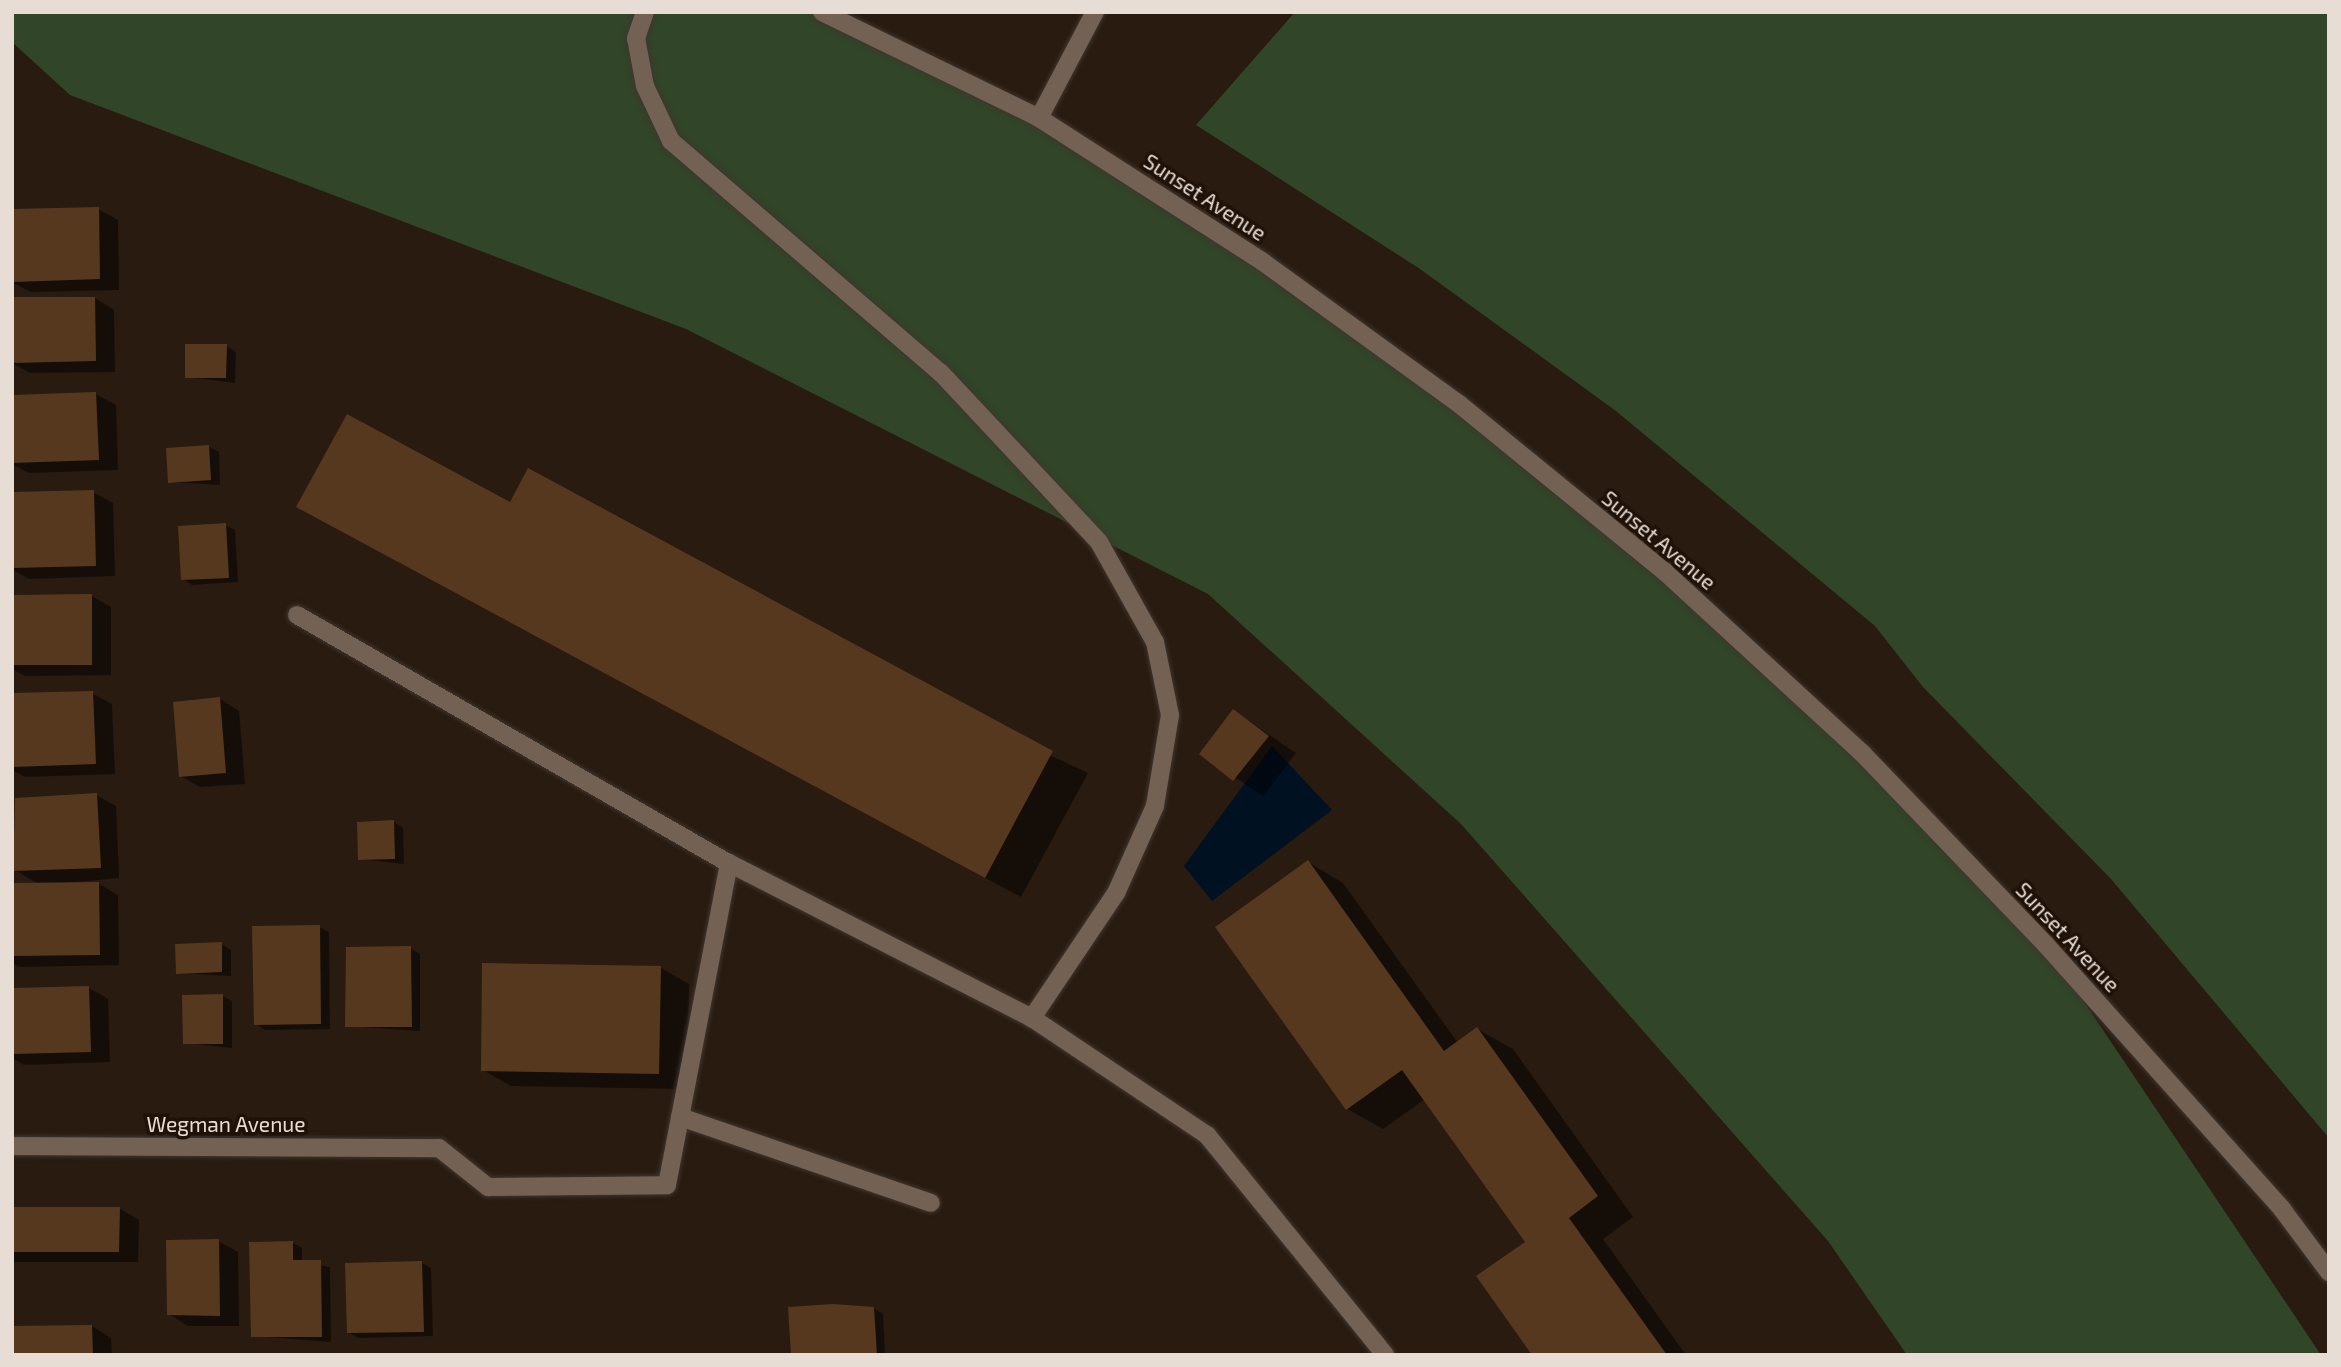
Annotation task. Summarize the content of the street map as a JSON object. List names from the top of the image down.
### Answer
{
  "streets": {
    "street": ["Sunset Avenue", "Wegman Avenue"]
  }
}
